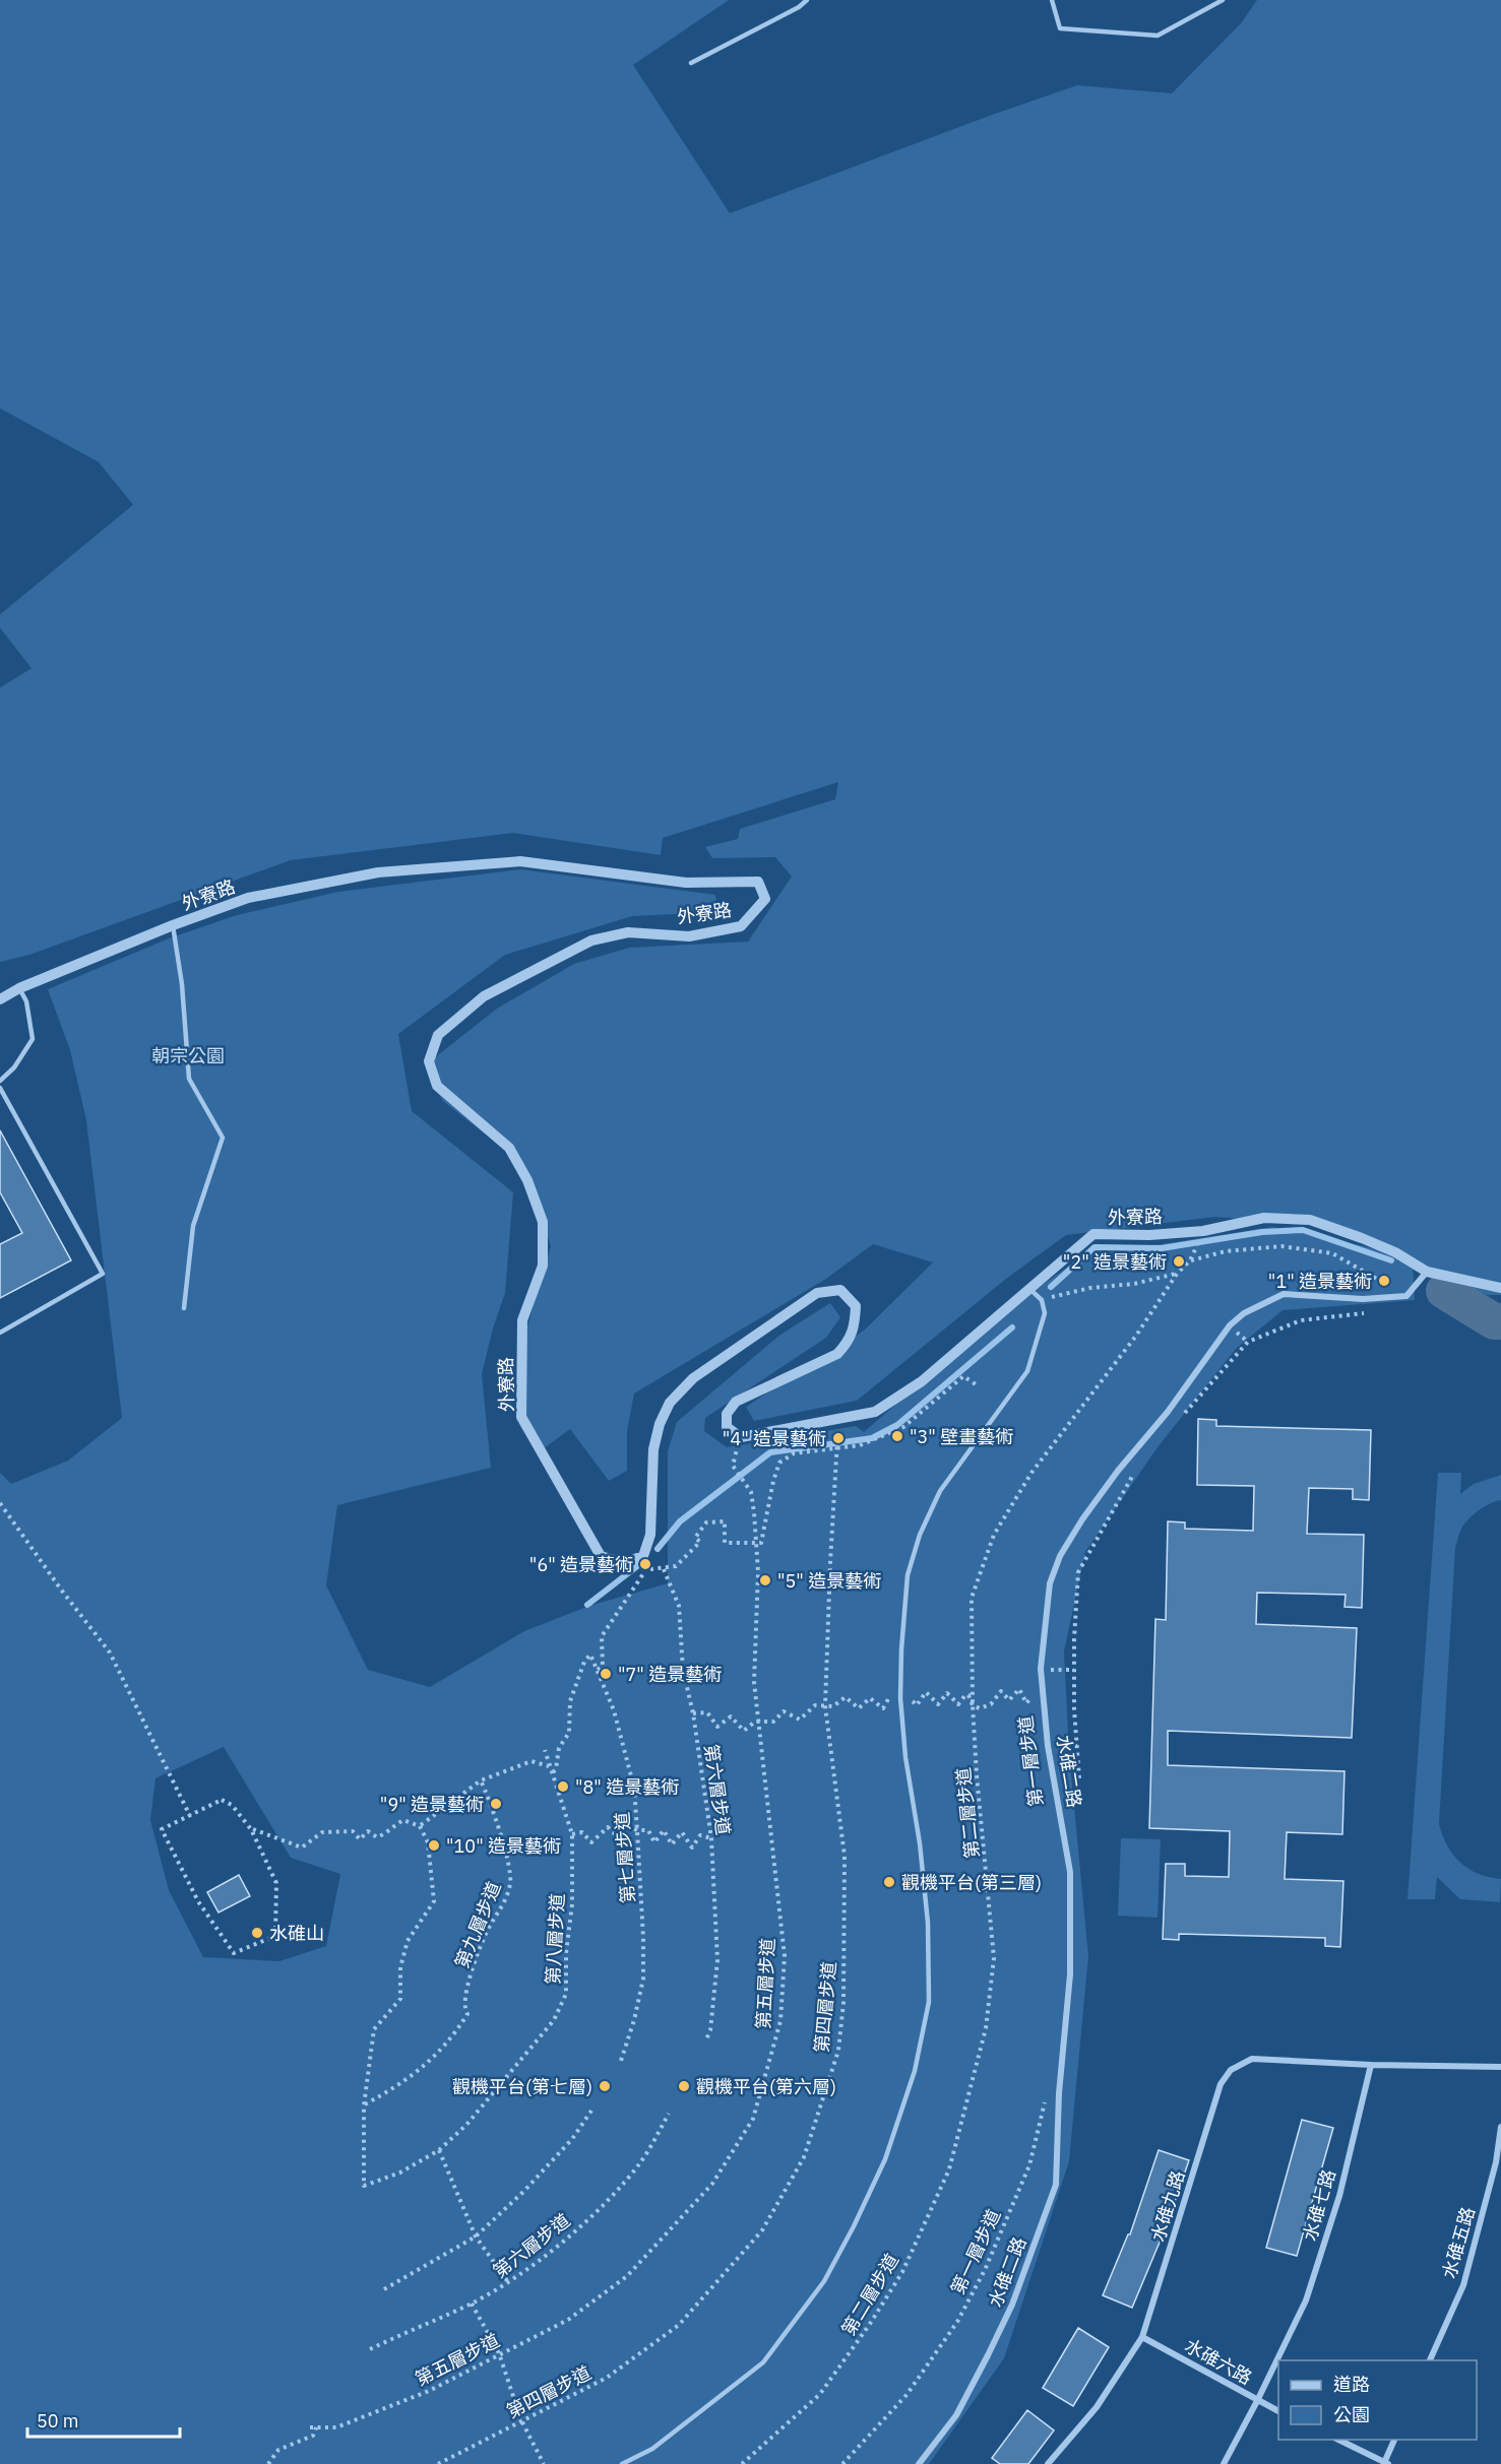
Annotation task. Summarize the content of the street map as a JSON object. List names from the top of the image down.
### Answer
{
  "streets": {
    "street": [
      "外寮路",
      "水碓二路",
      "水碓七路",
      "水碓九路",
      "水碓五路",
      "水碓六路"
    ],
    "path": [
      "第一層步道",
      "第六層步道",
      "第二層步道",
      "第七層步道",
      "第九層步道",
      "第八層步道",
      "第五層步道",
      "第四層步道"
    ]
  },
  "crossings": [
    ["外寮路", "水碓二路"],
    ["第七層步道", "第八層步道"],
    ["第九層步道", "第八層步道"],
    ["水碓七路", "水碓九路"],
    ["水碓七路", "水碓六路"],
    ["水碓九路", "水碓六路"]
  ],
  "parks": ["朝宗公園"],
  "places": [
    "\"2\" 造景藝術",
    "\"1\" 造景藝術",
    "\"3\" 壁畫藝術",
    "\"4\" 造景藝術",
    "\"6\" 造景藝術",
    "\"5\" 造景藝術",
    "\"7\" 造景藝術",
    "\"8\" 造景藝術",
    "\"9\" 造景藝術",
    "\"10\" 造景藝術",
    "觀機平台(第三層)",
    "水碓山",
    "觀機平台(第七層)",
    "觀機平台(第六層)"
  ],
  "legend": ["道路", "公園"],
  "scale_bar": "50 m"
}
